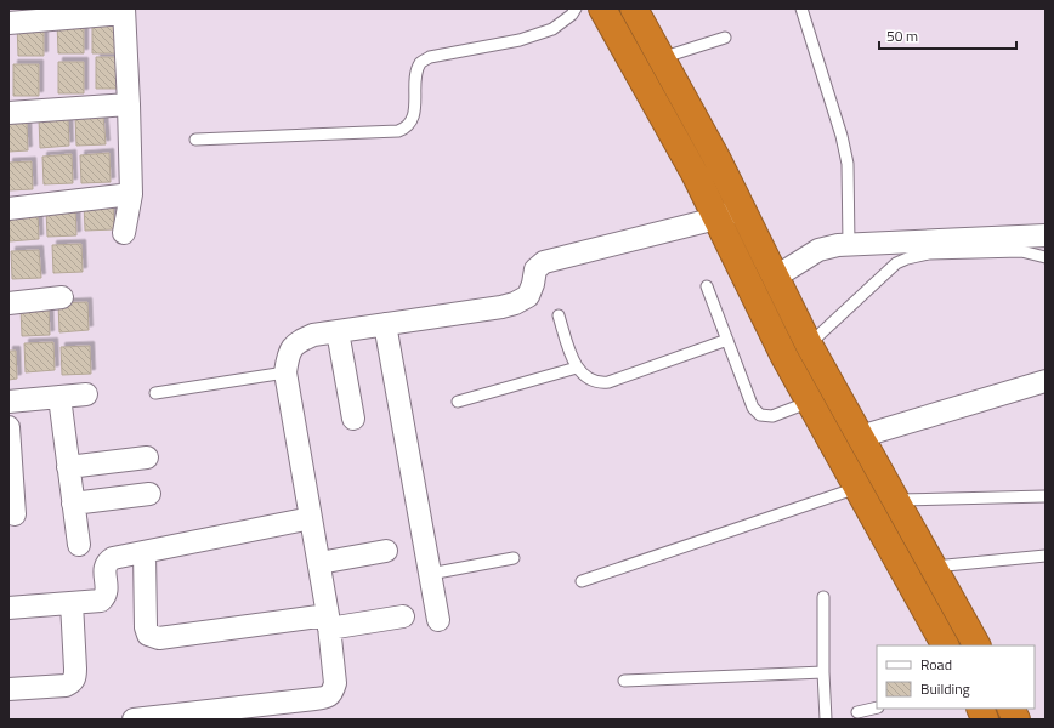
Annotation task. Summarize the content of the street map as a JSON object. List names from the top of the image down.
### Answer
{
  "legend": ["Road", "Building"],
  "scale_bar": "50 m"
}
